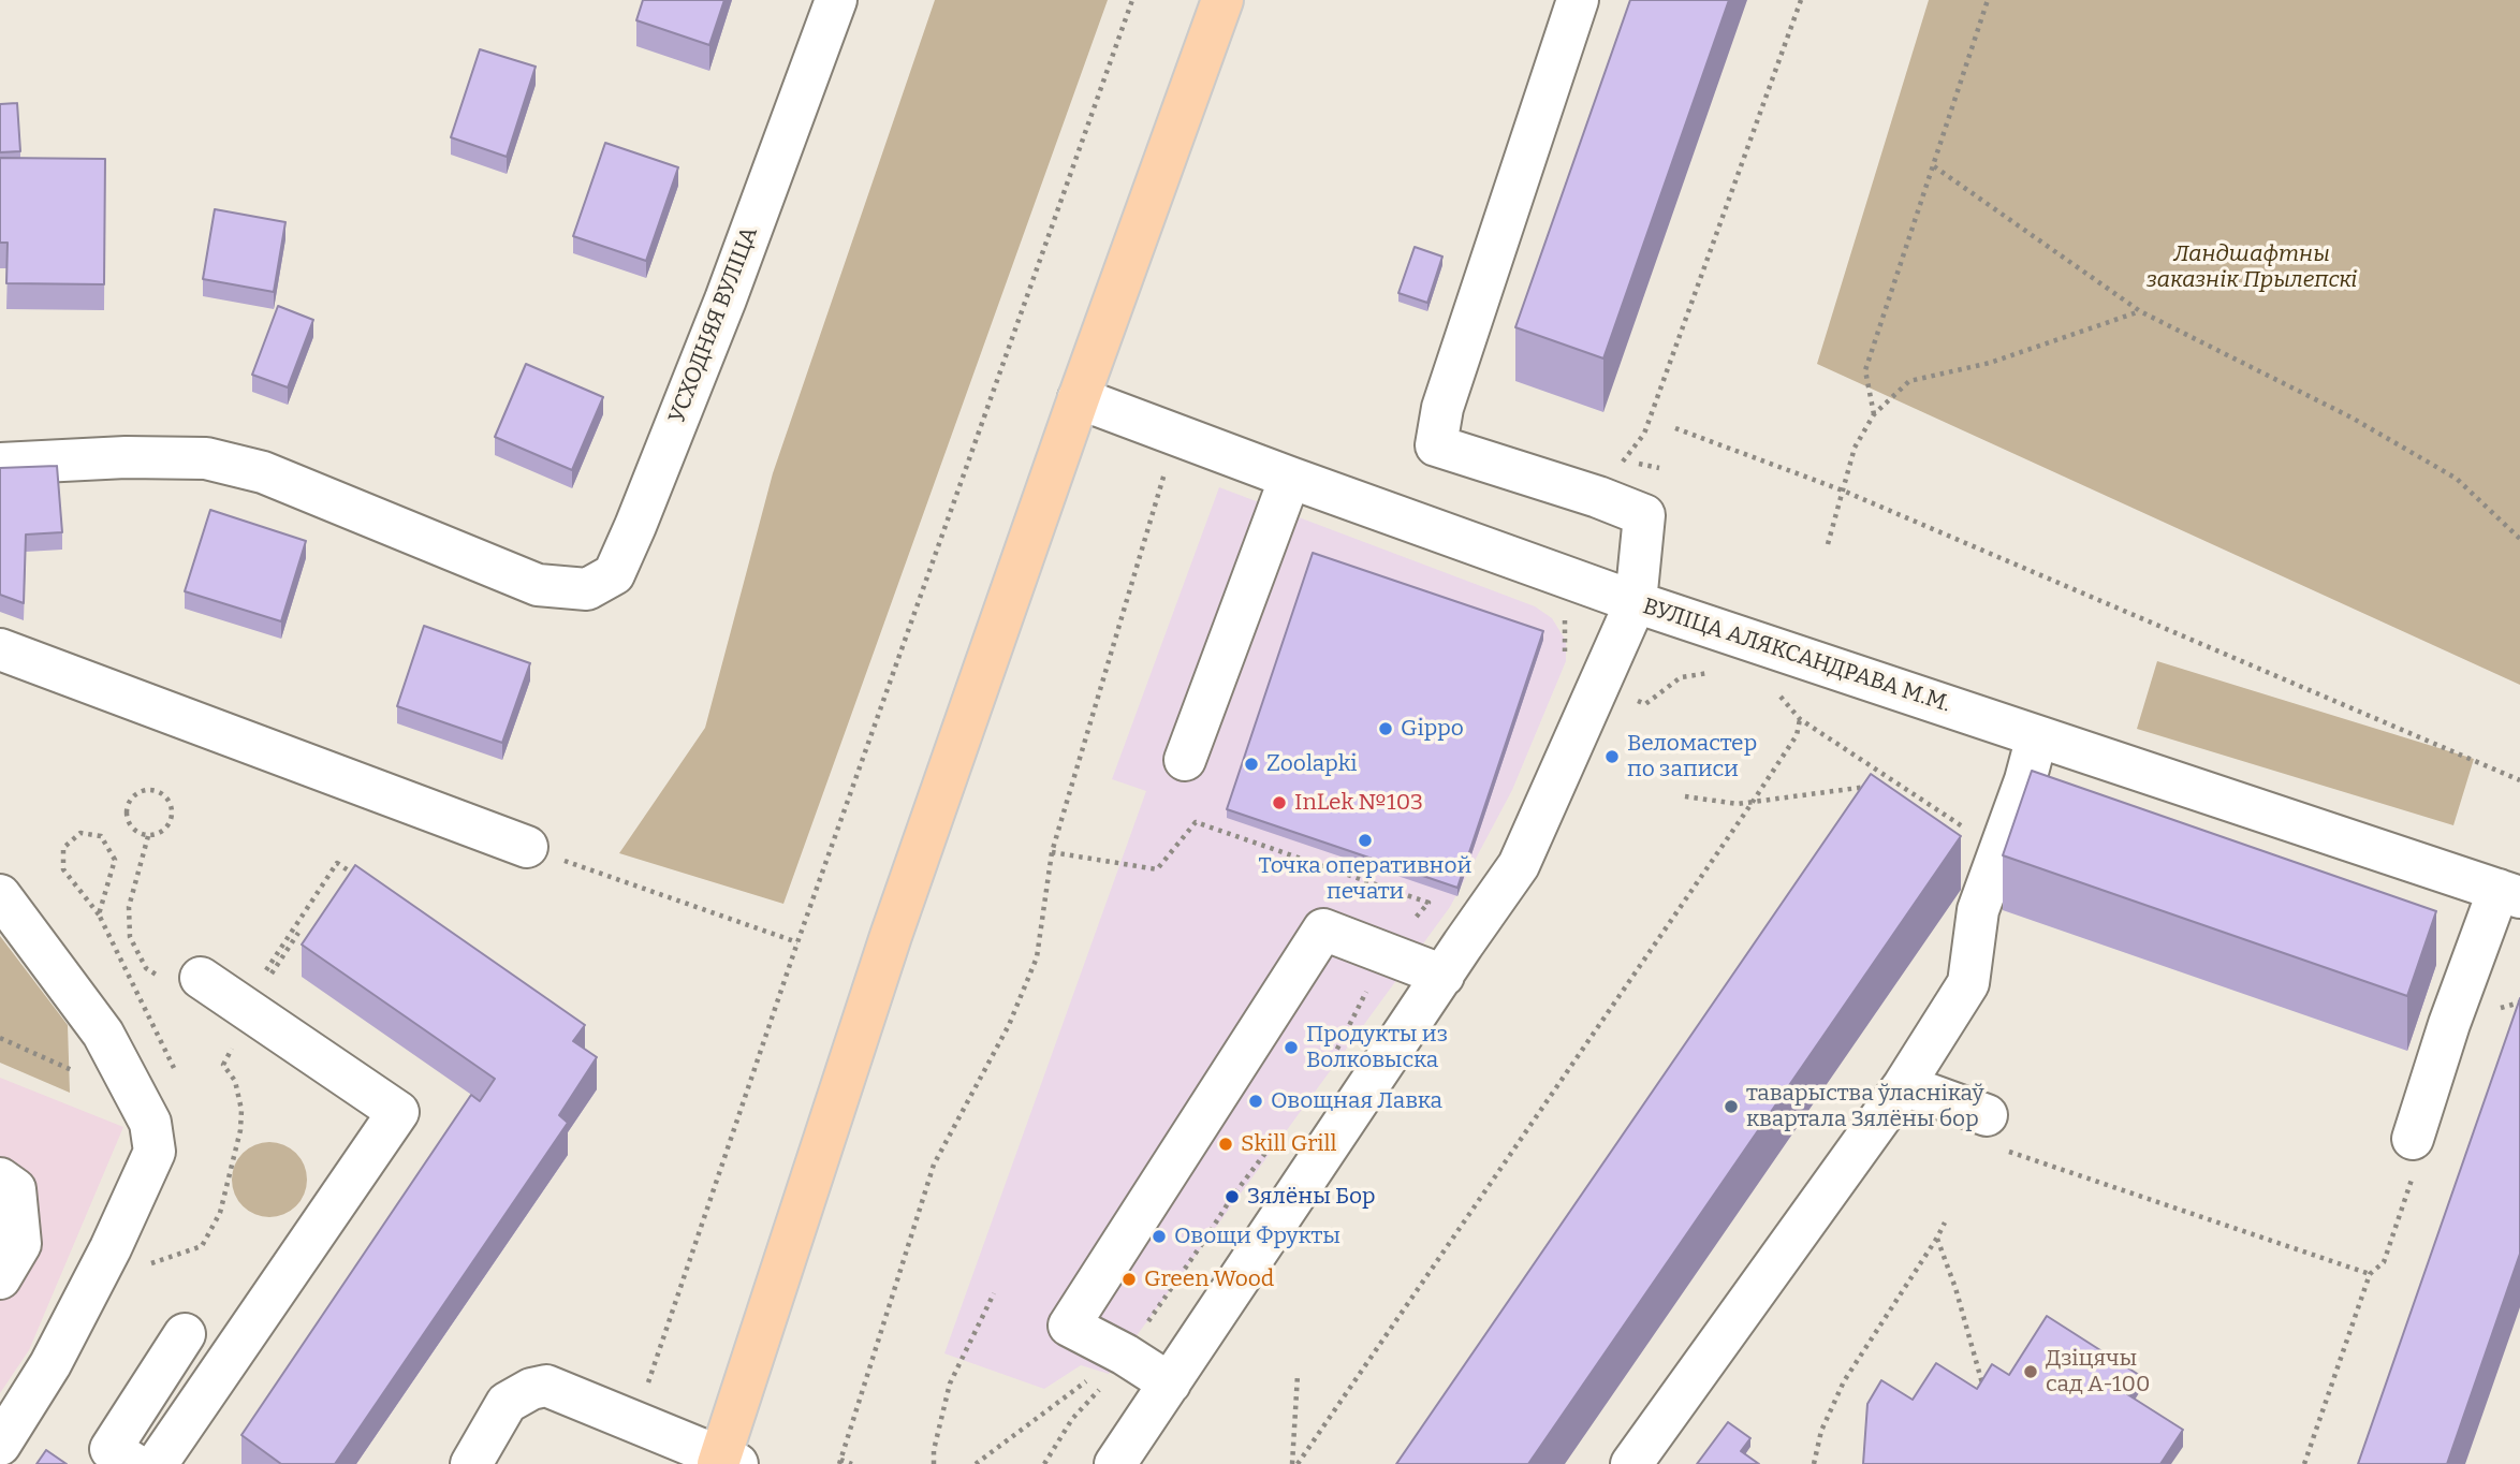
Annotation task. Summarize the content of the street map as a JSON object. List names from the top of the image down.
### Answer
{
  "streets": {
    "street": ["УСХОДНЯЯ ВУЛІЦА", "ВУЛІЦА АЛЯКСАНДРАВА М.М."]
  },
  "parks": ["Ландшафтны заказнік Прылепскі"],
  "places": [
    "Gippo",
    "Веломастер по записи",
    "Zoolapki",
    "InLek №103",
    "Точка оперативной печати",
    "Продукты из Волковыска",
    "Овощная Лавка",
    "таварыства ўласнікаў квартала Зялёны бор",
    "Skill Grill",
    "Зялёны Бор",
    "Овощи Фрукты",
    "Green Wood",
    "Дзіцячы сад А-100"
  ]
}
